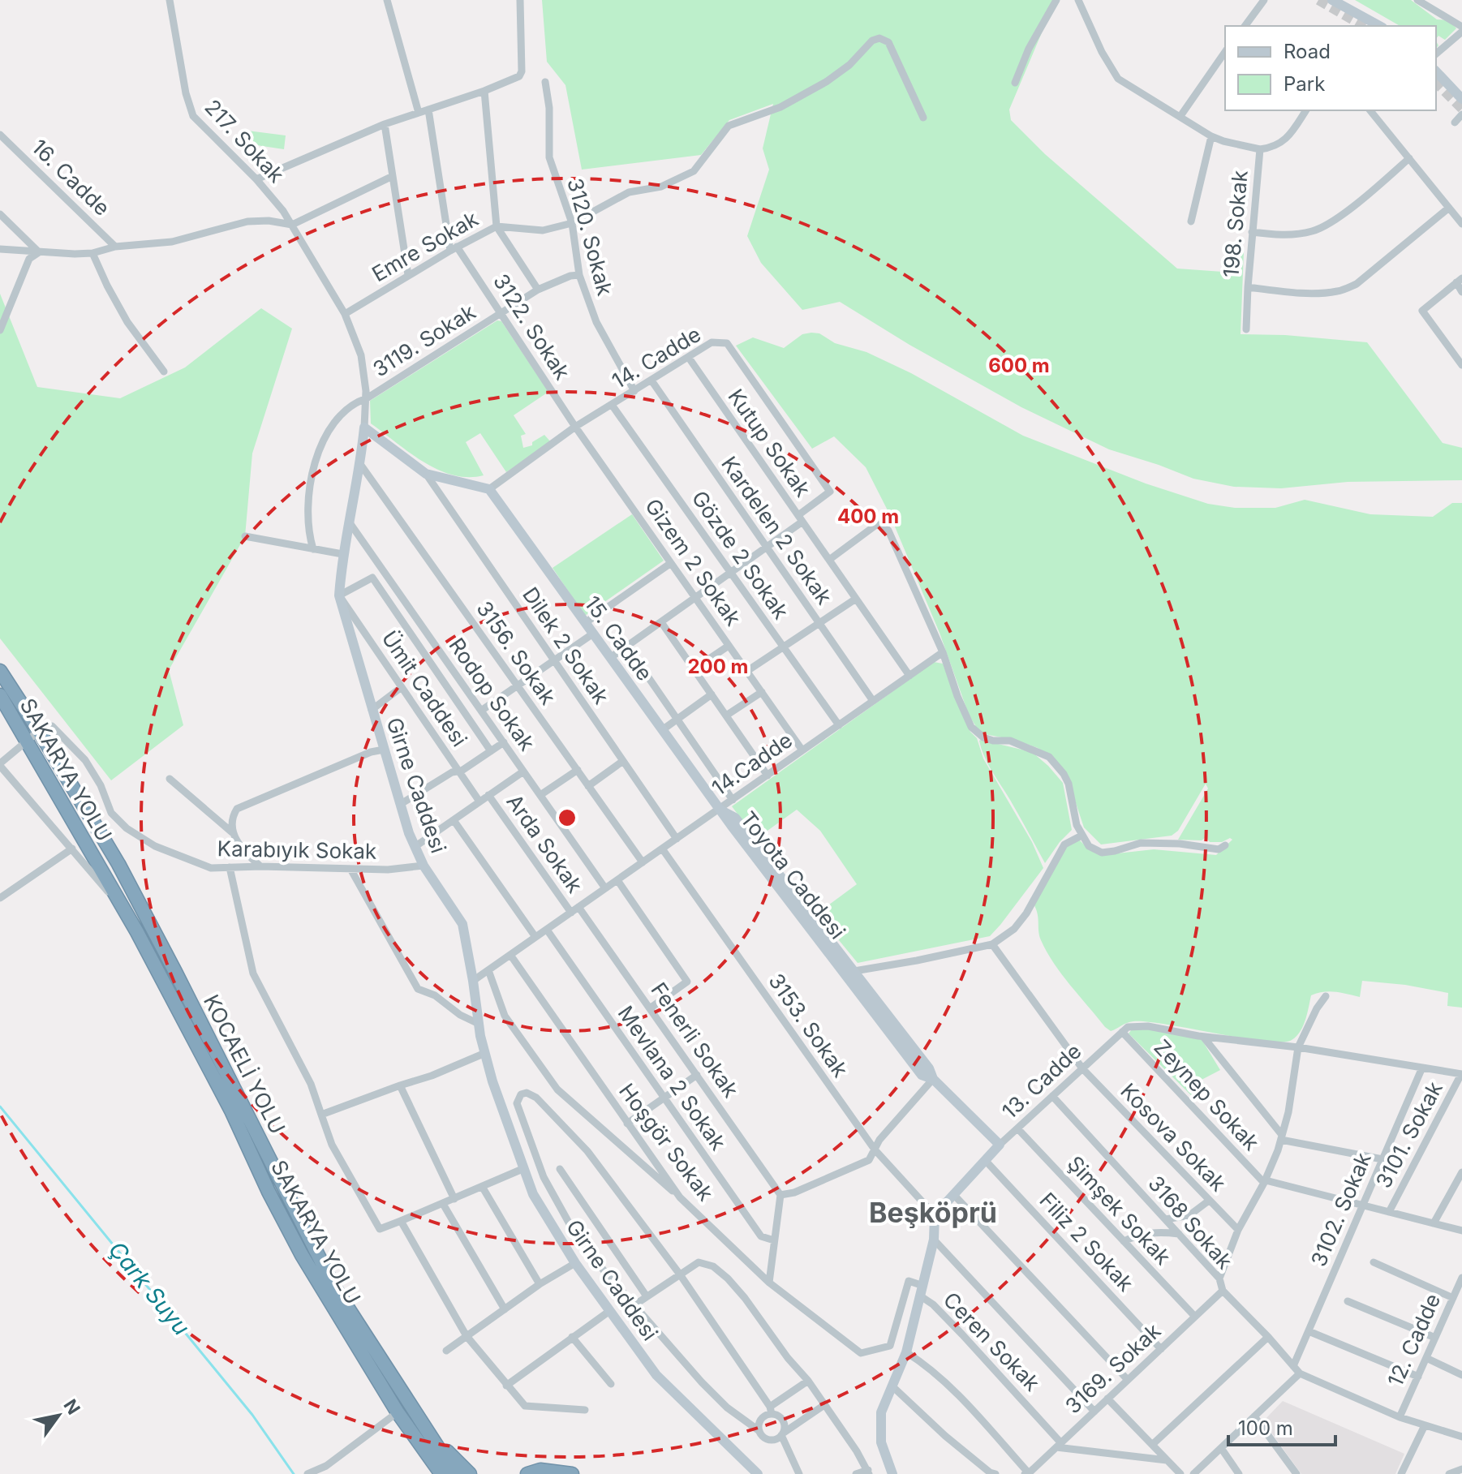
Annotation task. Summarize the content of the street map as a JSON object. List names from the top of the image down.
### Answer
{
  "streets": {
    "highway": ["SAKARYA YOLU", "KOCAELİ YOLU"],
    "street": [
      "217. Sokak",
      "16. Cadde",
      "198. Sokak",
      "3120. Sokak",
      "Emre Sokak",
      "3122. Sokak",
      "3119. Sokak",
      "14. Cadde",
      "Kutup Sokak",
      "Kardelen 2 Sokak",
      "Gözde 2 Sokak",
      "Gizem 2 Sokak",
      "15. Cadde",
      "Dilek 2 Sokak",
      "3156. Sokak",
      "Ümit Caddesi",
      "Rodop Sokak",
      "14.Cadde",
      "Girne Caddesi",
      "Arda Sokak",
      "Karabıyık Sokak",
      "Toyota Caddesi",
      "3153. Sokak",
      "Fenerli Sokak",
      "Mevlana 2 Sokak",
      "13. Cadde",
      "Zeynep Sokak",
      "3101. Sokak",
      "Kosova Sokak",
      "Hoşgör Sokak",
      "3102. Sokak",
      "Şimşek Sokak",
      "3168 Sokak",
      "Filiz 2 Sokak",
      "12. Cadde",
      "Ceren Sokak",
      "3169. Sokak"
    ]
  },
  "crossings": [
    ["217. Sokak", "Girne Caddesi"],
    ["3120. Sokak", "Emre Sokak"],
    ["3120. Sokak", "3119. Sokak"],
    ["3120. Sokak", "14. Cadde"],
    ["Emre Sokak", "3122. Sokak"],
    ["Emre Sokak", "Girne Caddesi"],
    ["3122. Sokak", "3119. Sokak"],
    ["3122. Sokak", "14. Cadde"],
    ["3122. Sokak", "Gizem 2 Sokak"],
    ["3119. Sokak", "Girne Caddesi"],
    ["14. Cadde", "Kutup Sokak"],
    ["14. Cadde", "Kardelen 2 Sokak"],
    ["14. Cadde", "Gözde 2 Sokak"],
    ["14. Cadde", "Gizem 2 Sokak"],
    ["14. Cadde", "15. Cadde"],
    ["Kutup Sokak", "14.Cadde"],
    ["Kardelen 2 Sokak", "14.Cadde"],
    ["Gözde 2 Sokak", "14.Cadde"],
    ["Gizem 2 Sokak", "14.Cadde"],
    ["15. Cadde", "14.Cadde"],
    ["15. Cadde", "Toyota Caddesi"],
    ["Dilek 2 Sokak", "14.Cadde"],
    ["3156. Sokak", "14.Cadde"],
    ["3156. Sokak", "Girne Caddesi"],
    ["Ümit Caddesi", "Girne Caddesi"],
    ["Rodop Sokak", "14.Cadde"],
    ["Rodop Sokak", "Girne Caddesi"],
    ["14.Cadde", "Girne Caddesi"],
    ["14.Cadde", "Arda Sokak"],
    ["14.Cadde", "Toyota Caddesi"],
    ["14.Cadde", "3153. Sokak"],
    ["14.Cadde", "Fenerli Sokak"],
    ["14.Cadde", "Mevlana 2 Sokak"],
    ["14.Cadde", "Hoşgör Sokak"],
    ["Girne Caddesi", "Karabıyık Sokak"],
    ["Karabıyık Sokak", "KOCAELİ YOLU"],
    ["Toyota Caddesi", "13. Cadde"],
    ["3153. Sokak", "13. Cadde"],
    ["13. Cadde", "Zeynep Sokak"],
    ["13. Cadde", "Kosova Sokak"],
    ["13. Cadde", "Şimşek Sokak"],
    ["13. Cadde", "3168 Sokak"],
    ["13. Cadde", "Filiz 2 Sokak"],
    ["Hoşgör Sokak", "Ceren Sokak"],
    ["3102. Sokak", "3168 Sokak"],
    ["Şimşek Sokak", "3169. Sokak"],
    ["3168 Sokak", "3169. Sokak"],
    ["Filiz 2 Sokak", "3169. Sokak"],
    ["Ceren Sokak", "3169. Sokak"]
  ],
  "districts": ["Beşköprü"],
  "water": ["Çark Suyu"],
  "legend": ["Road", "Park"],
  "scale_bar": "100 m",
  "north": "top right",
  "rings": ["600 m", "400 m", "200 m"]
}
